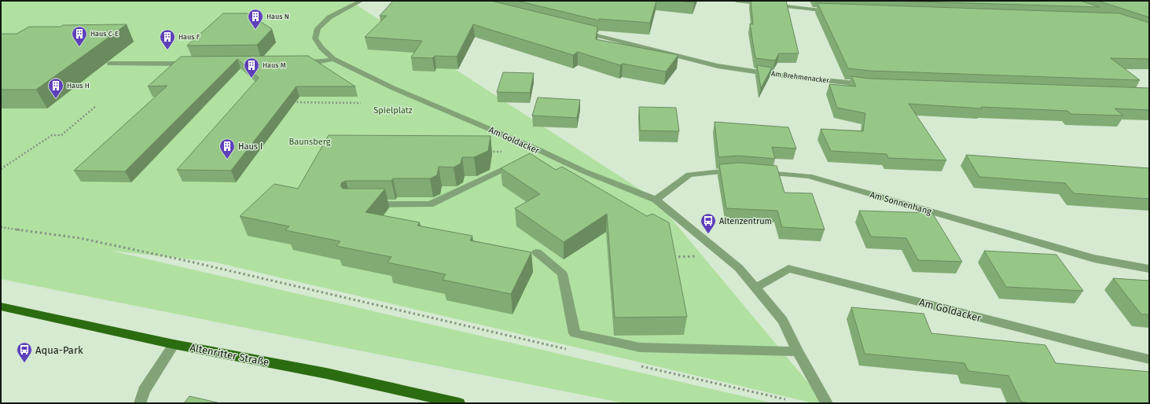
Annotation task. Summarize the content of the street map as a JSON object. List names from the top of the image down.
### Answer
{
  "streets": {
    "main road": ["Altenritter Straße"],
    "street": ["Am Brehmenacker", "Am Goldacker", "Am Sonnenhang"]
  },
  "parks": ["Spielplatz", "Baunsberg"],
  "places": {
    "building": [
      "Haus N",
      "Haus C-E",
      "Haus F",
      "Haus M",
      "Haus H",
      "Haus I"
    ],
    "bus stop": ["Altenzentrum", "Aqua-Park"]
  }
}
